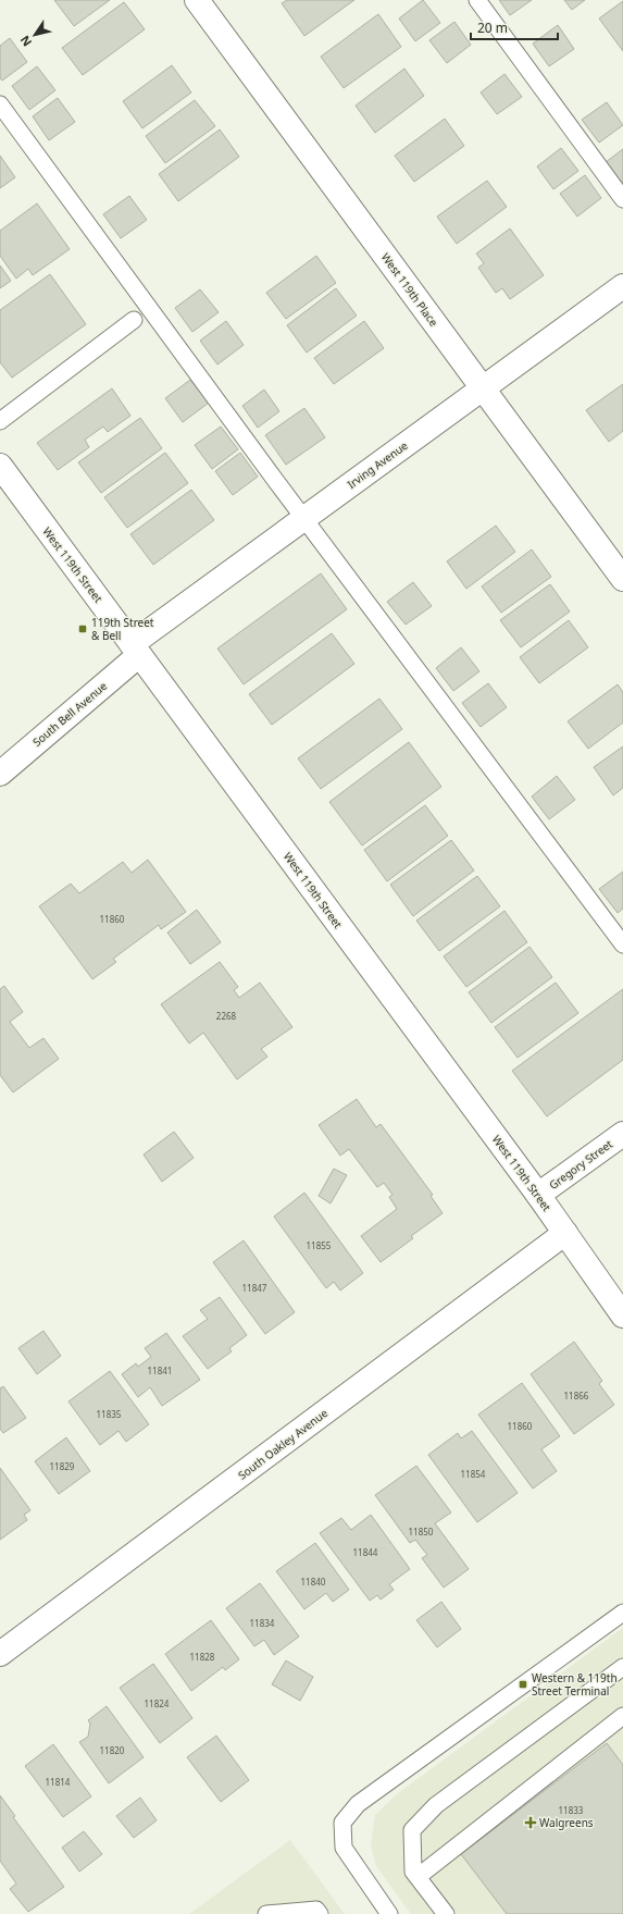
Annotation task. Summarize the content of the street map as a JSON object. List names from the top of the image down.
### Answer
{
  "streets": {
    "street": [
      "West 119th Place",
      "Irving Avenue",
      "West 119th Street",
      "South Bell Avenue",
      "Gregory Street",
      "South Oakley Avenue"
    ]
  },
  "crossings": [
    ["West 119th Place", "Irving Avenue"],
    ["Irving Avenue", "West 119th Street"],
    ["Irving Avenue", "South Bell Avenue"],
    ["West 119th Street", "South Bell Avenue"],
    ["West 119th Street", "Gregory Street"],
    ["West 119th Street", "South Oakley Avenue"]
  ],
  "places": {
    "transit": ["119th Street & Bell", "Western & 119th Street Terminal"],
    "health": ["Walgreens"]
  },
  "house_numbers": [
    "11860",
    "2268",
    "11855",
    "11847",
    "11841",
    "11866",
    "11835",
    "11860",
    "11829",
    "11854",
    "11850",
    "11844",
    "11840",
    "11834",
    "11828",
    "11824",
    "11820",
    "11814",
    "11833"
  ],
  "scale_bar": "20 m",
  "north": "bottom left"
}
